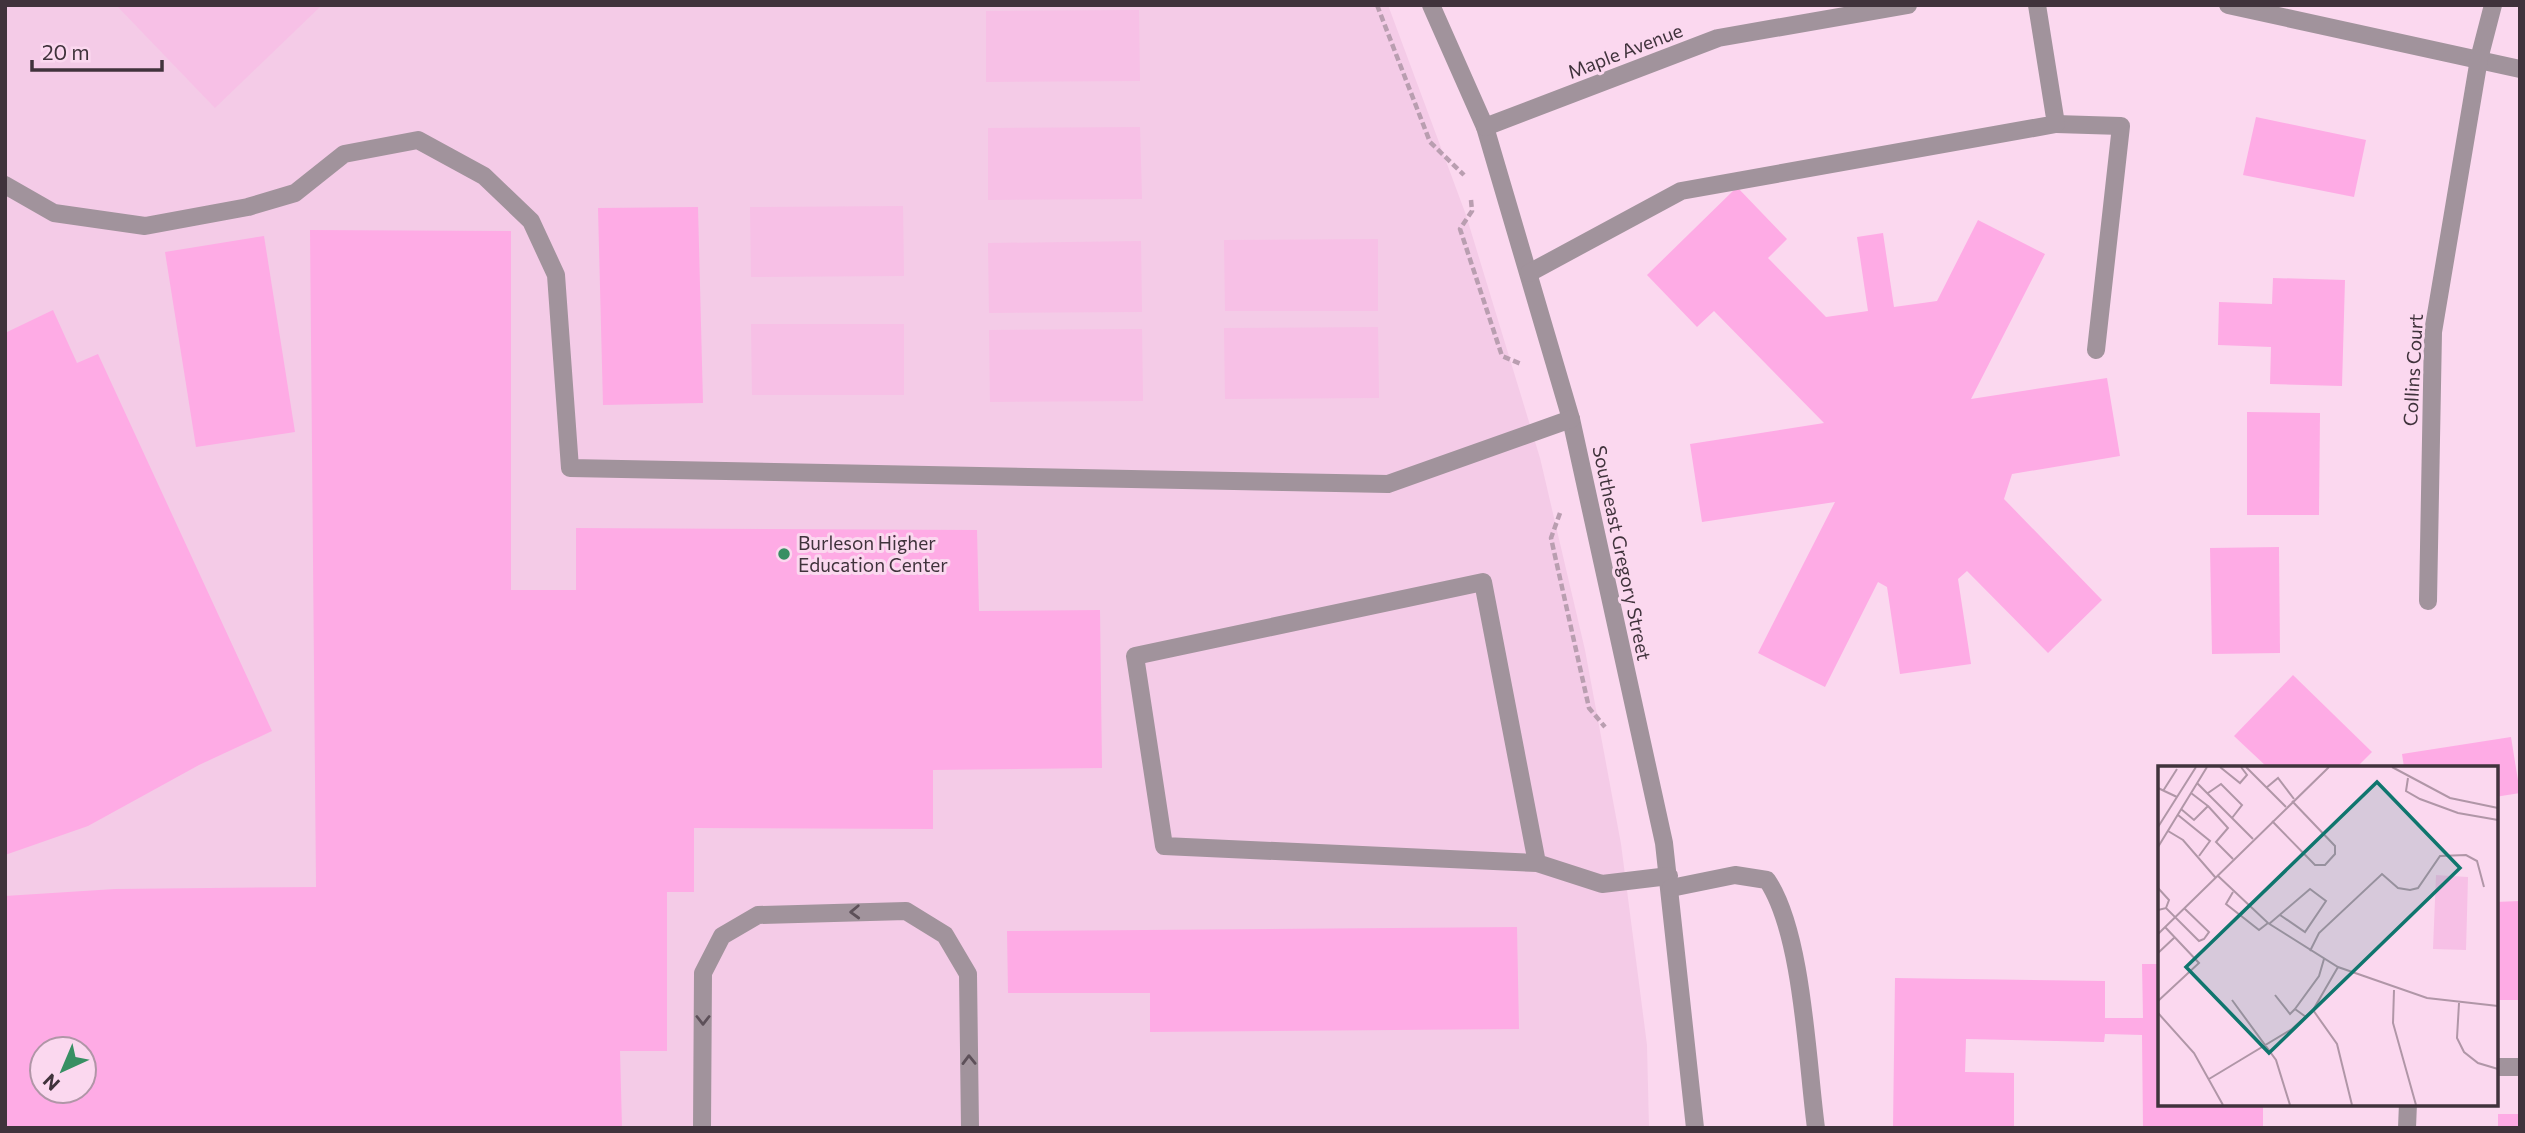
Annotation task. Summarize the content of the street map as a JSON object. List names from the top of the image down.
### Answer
{
  "streets": {
    "street": ["Maple Avenue", "Collins Court", "Southeast Gregory Street"]
  },
  "crossings": [
    ["Maple Avenue", "Southeast Gregory Street"]
  ],
  "places": ["Burleson Higher Education Center"],
  "scale_bar": "20 m",
  "north": "bottom left"
}
